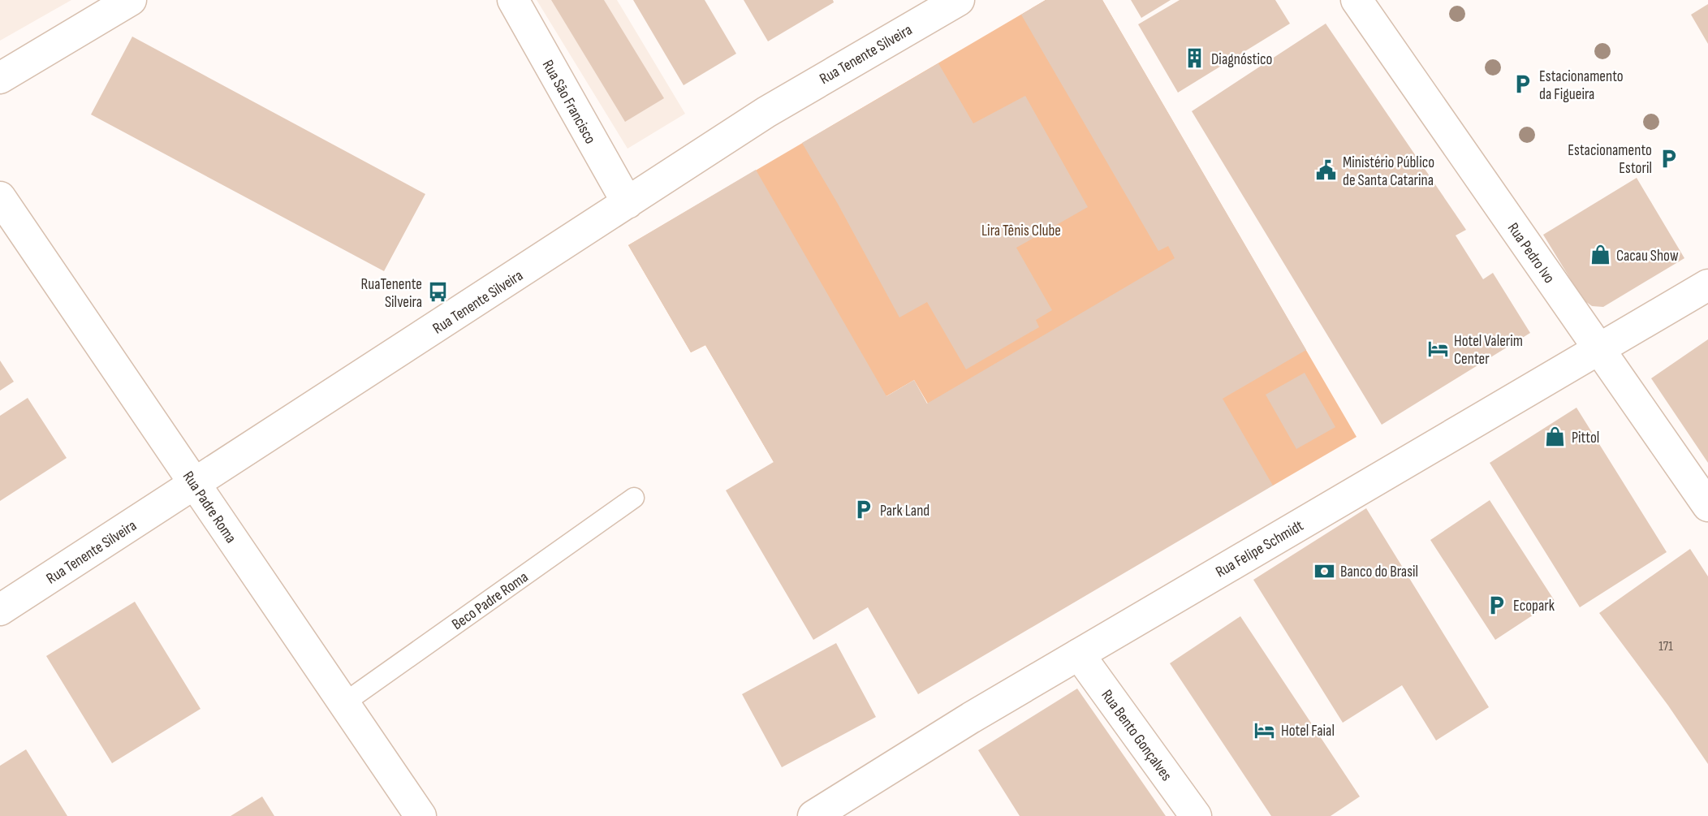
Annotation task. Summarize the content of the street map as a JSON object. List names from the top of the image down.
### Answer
{
  "streets": {
    "street": [
      "Rua Tenente Silveira",
      "Rua São Francisco",
      "Rua Pedro Ivo",
      "Rua Padre Roma",
      "Rua Felipe Schmidt",
      "Rua Bento Gonçalves"
    ],
    "lane": ["Beco Padre Roma"]
  },
  "crossings": [
    ["Rua Tenente Silveira", "Rua São Francisco"],
    ["Rua Tenente Silveira", "Rua Padre Roma"],
    ["Rua Pedro Ivo", "Rua Felipe Schmidt"],
    ["Rua Padre Roma", "Beco Padre Roma"],
    ["Rua Felipe Schmidt", "Rua Bento Gonçalves"]
  ],
  "parks": ["Lira Tênis Clube"],
  "places": {
    "building": ["Diagnóstico"],
    "parking": [
      "Estacionamento da Figueira",
      "Estacionamento Estoril",
      "Park Land",
      "Ecopark"
    ],
    "public building": ["Ministério Público de Santa Catarina"],
    "shop": ["Cacau Show", "Pittol"],
    "bus stop": ["RuaTenente Silveira"],
    "hotel": ["Hotel Valerim Center", "Hotel Faial"],
    "bank": ["Banco do Brasil"]
  },
  "house_numbers": ["171"]
}
